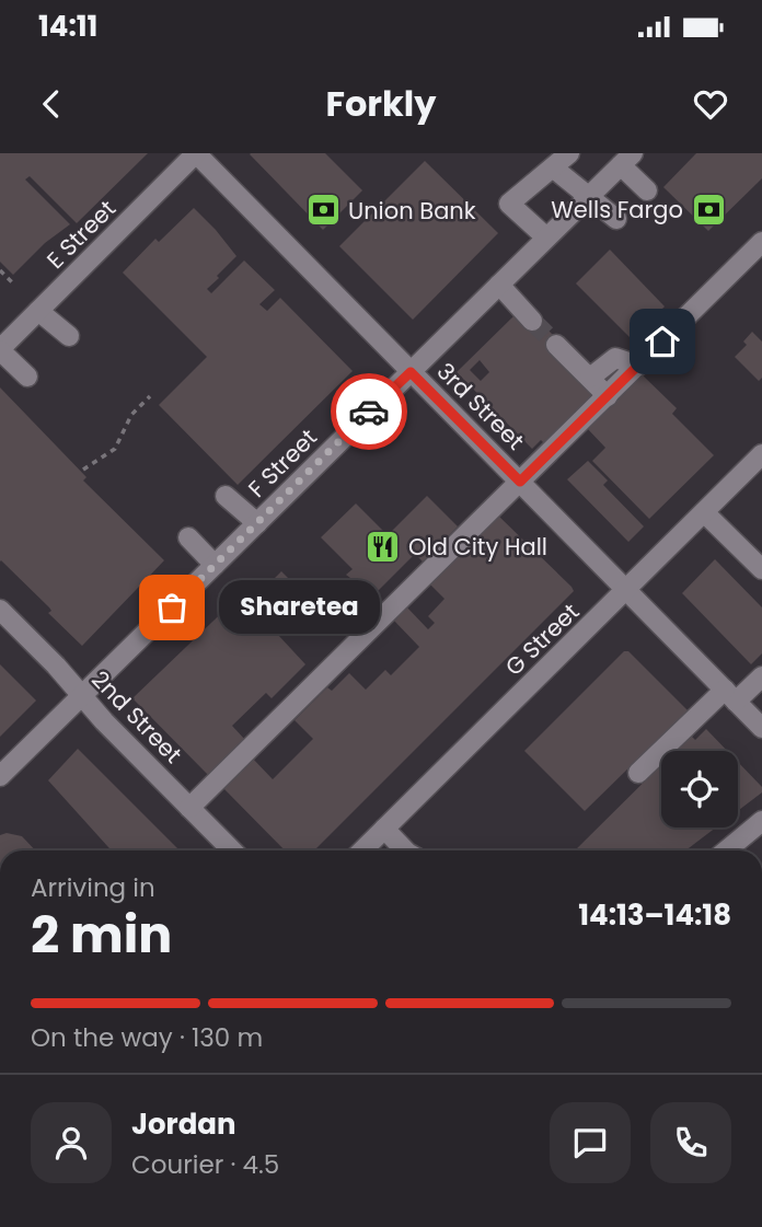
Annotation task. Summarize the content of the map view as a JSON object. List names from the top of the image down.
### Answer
{
  "streets": {
    "street": [
      "E Street",
      "3rd Street",
      "F Street",
      "G Street",
      "2nd Street"
    ]
  },
  "crossings": [
    ["E Street", "3rd Street"],
    ["3rd Street", "F Street"],
    ["3rd Street", "G Street"],
    ["F Street", "2nd Street"]
  ],
  "places": {
    "bank": ["Wells Fargo", "Union Bank"],
    "restaurant": ["Old City Hall"],
    "other": ["Sharetea"]
  },
  "page": {
    "status": "14:11",
    "header": "Forkly",
    "bubble": "Sharetea",
    "heading": ["2 min", "Arriving in", "14:13–14:18"],
    "panel": ["Jordan", "Courier · 4.5"],
    "bar": "On the way · 130 m"
  }
}
